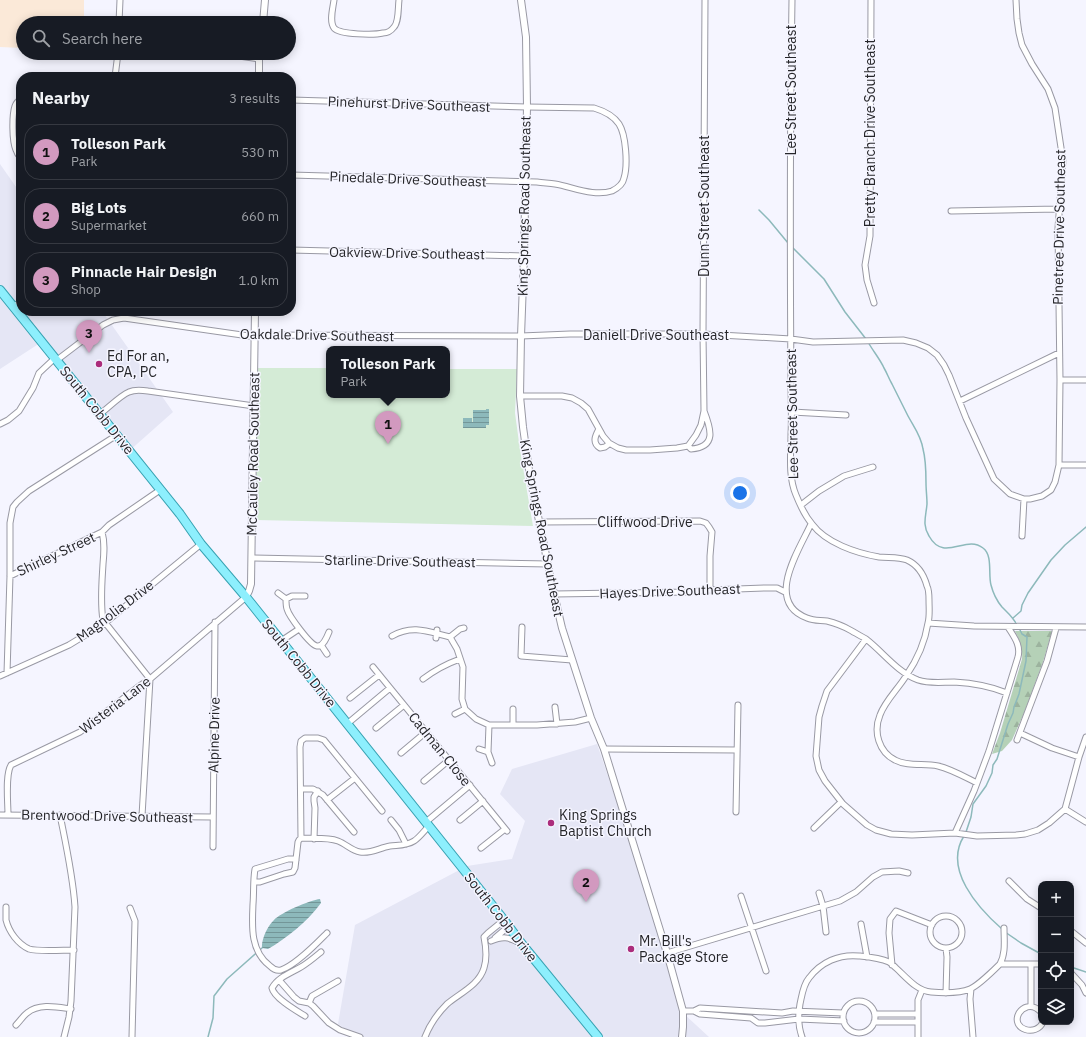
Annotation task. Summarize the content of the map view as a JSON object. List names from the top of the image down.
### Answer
{
  "streets": {
    "main road": ["South Cobb Drive"],
    "street": [
      "Lee Street Southeast",
      "Pinehurst Drive Southeast",
      "Pretty Branch Drive Southeast",
      "Pinedale Drive Southeast",
      "King Springs Road Southeast",
      "Dunn Street Southeast",
      "Pinetree Drive Southeast",
      "Oakview Drive Southeast",
      "Oakdale Drive Southeast",
      "Daniell Drive Southeast",
      "McCauley Road Southeast",
      "Cliffwood Drive",
      "Shirley Street",
      "Starline Drive Southeast",
      "Hayes Drive Southeast",
      "Magnolia Drive",
      "Wisteria Lane",
      "Alpine Drive",
      "Cadman Close",
      "Brentwood Drive Southeast"
    ]
  },
  "crossings": [
    ["Lee Street Southeast", "Daniell Drive Southeast"],
    ["Pinehurst Drive Southeast", "Pinedale Drive Southeast"],
    ["Pinehurst Drive Southeast", "King Springs Road Southeast"],
    ["Pinedale Drive Southeast", "King Springs Road Southeast"],
    ["King Springs Road Southeast", "Oakview Drive Southeast"],
    ["King Springs Road Southeast", "Oakdale Drive Southeast"],
    ["King Springs Road Southeast", "Daniell Drive Southeast"],
    ["King Springs Road Southeast", "Cliffwood Drive"],
    ["King Springs Road Southeast", "Starline Drive Southeast"],
    ["King Springs Road Southeast", "Hayes Drive Southeast"],
    ["Dunn Street Southeast", "Daniell Drive Southeast"],
    ["Pinetree Drive Southeast", "Daniell Drive Southeast"],
    ["Oakdale Drive Southeast", "Daniell Drive Southeast"],
    ["Oakdale Drive Southeast", "South Cobb Drive"],
    ["Oakdale Drive Southeast", "McCauley Road Southeast"],
    ["South Cobb Drive", "McCauley Road Southeast"],
    ["South Cobb Drive", "Shirley Street"],
    ["South Cobb Drive", "Magnolia Drive"],
    ["South Cobb Drive", "Wisteria Lane"],
    ["McCauley Road Southeast", "Starline Drive Southeast"],
    ["McCauley Road Southeast", "Wisteria Lane"],
    ["Cliffwood Drive", "Hayes Drive Southeast"],
    ["Wisteria Lane", "Alpine Drive"],
    ["Wisteria Lane", "Brentwood Drive Southeast"],
    ["Alpine Drive", "Brentwood Drive Southeast"]
  ],
  "places": ["Ed For an, CPA, PC", "King Springs Baptist Church", "Mr. Bill's Package Store"],
  "page": {
    "search": "Search here",
    "heading": ["Nearby", "3 results"],
    "list": [
      {
        "mark": "1",
        "name": "Tolleson Park",
        "note": "Park",
        "value": "530 m"
      },
      {
        "mark": "2",
        "name": "Big Lots",
        "note": "Supermarket",
        "value": "660 m"
      },
      {
        "mark": "3",
        "name": "Pinnacle Hair Design",
        "note": "Shop",
        "value": "1.0 km"
      }
    ],
    "pins": ["3", "1", "2"],
    "popup": ["Tolleson Park", "Park"],
    "map_buttons": ["+", "−"]
  }
}
